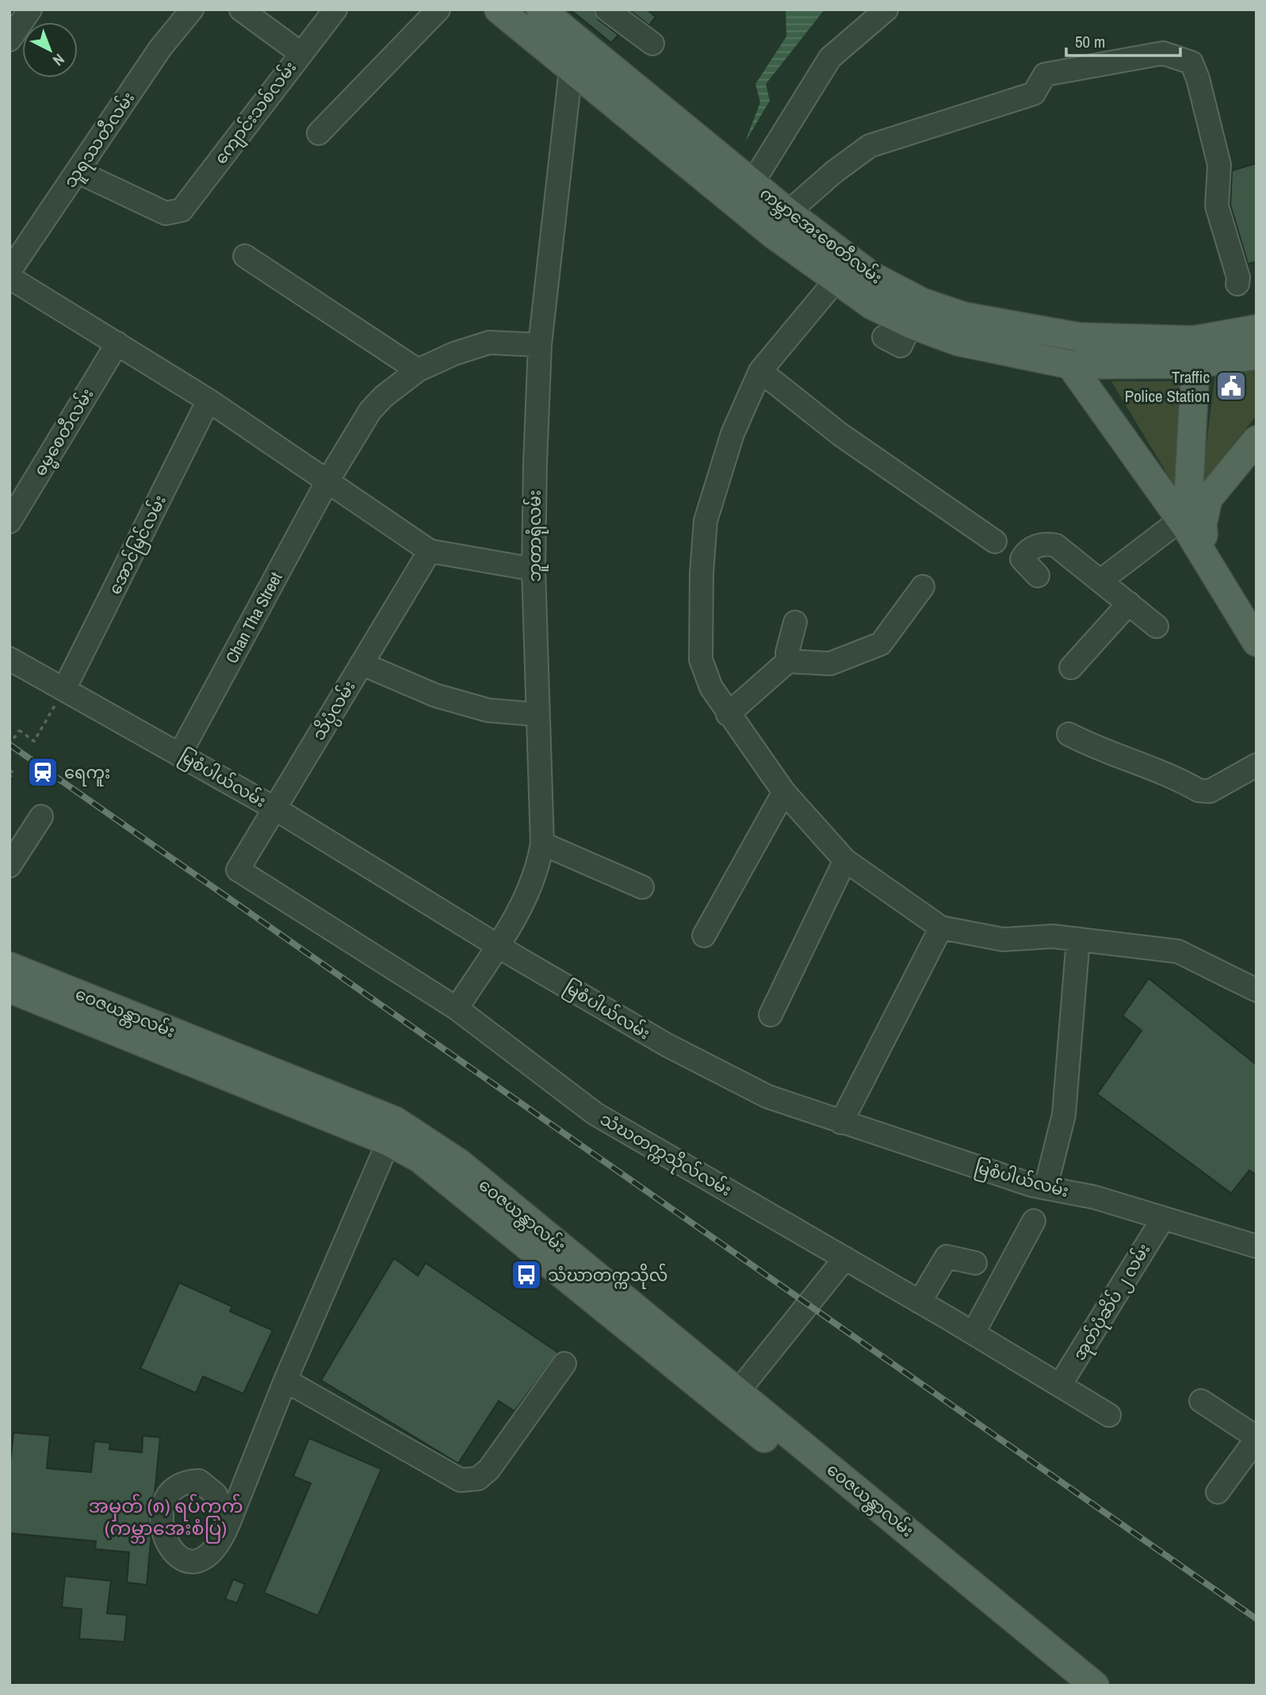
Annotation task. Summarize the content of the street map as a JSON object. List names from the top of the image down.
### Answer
{
  "streets": {
    "main road": ["ကမ္ဘာအေးစေတီလမ်း", "ဝေဇယန္တာလမ်း"],
    "street": [
      "ကျောင်းသစ်လမ်း",
      "သူရဿတီလမ်း",
      "ဓမ္မစေတီလမ်း",
      "ဘူတာရုံလမ်း",
      "အောင်မြင်လမ်း",
      "Chan Tha Street",
      "သိပ္ပံလမ်း",
      "မြစံပါယ်လမ်း",
      "သံဃတက္ကသိုလ်လမ်း",
      "အုတ်ပုံဆိပ် ၂ လမ်း"
    ]
  },
  "crossings": [
    ["ကျောင်းသစ်လမ်း", "သူရဿတီလမ်း"],
    ["ကမ္ဘာအေးစေတီလမ်း", "ဘူတာရုံလမ်း"],
    ["ဘူတာရုံလမ်း", "Chan Tha Street"],
    ["ဘူတာရုံလမ်း", "မြစံပါယ်လမ်း"],
    ["ဘူတာရုံလမ်း", "သံဃတက္ကသိုလ်လမ်း"],
    ["အောင်မြင်လမ်း", "မြစံပါယ်လမ်း"],
    ["Chan Tha Street", "မြစံပါယ်လမ်း"],
    ["သိပ္ပံလမ်း", "မြစံပါယ်လမ်း"],
    ["သိပ္ပံလမ်း", "သံဃတက္ကသိုလ်လမ်း"],
    ["မြစံပါယ်လမ်း", "အုတ်ပုံဆိပ် ၂ လမ်း"],
    ["သံဃတက္ကသိုလ်လမ်း", "အုတ်ပုံဆိပ် ၂ လမ်း"]
  ],
  "districts": ["အမှတ် (၈) ရပ်ကွက် (ကမ္ဘာအေးစံပြ)"],
  "places": {
    "public building": ["Traffic Police Station"],
    "station": ["ရေကူး"],
    "bus stop": ["သံဃာတက္ကသိုလ်"]
  },
  "scale_bar": "50 m",
  "north": "bottom right"
}
